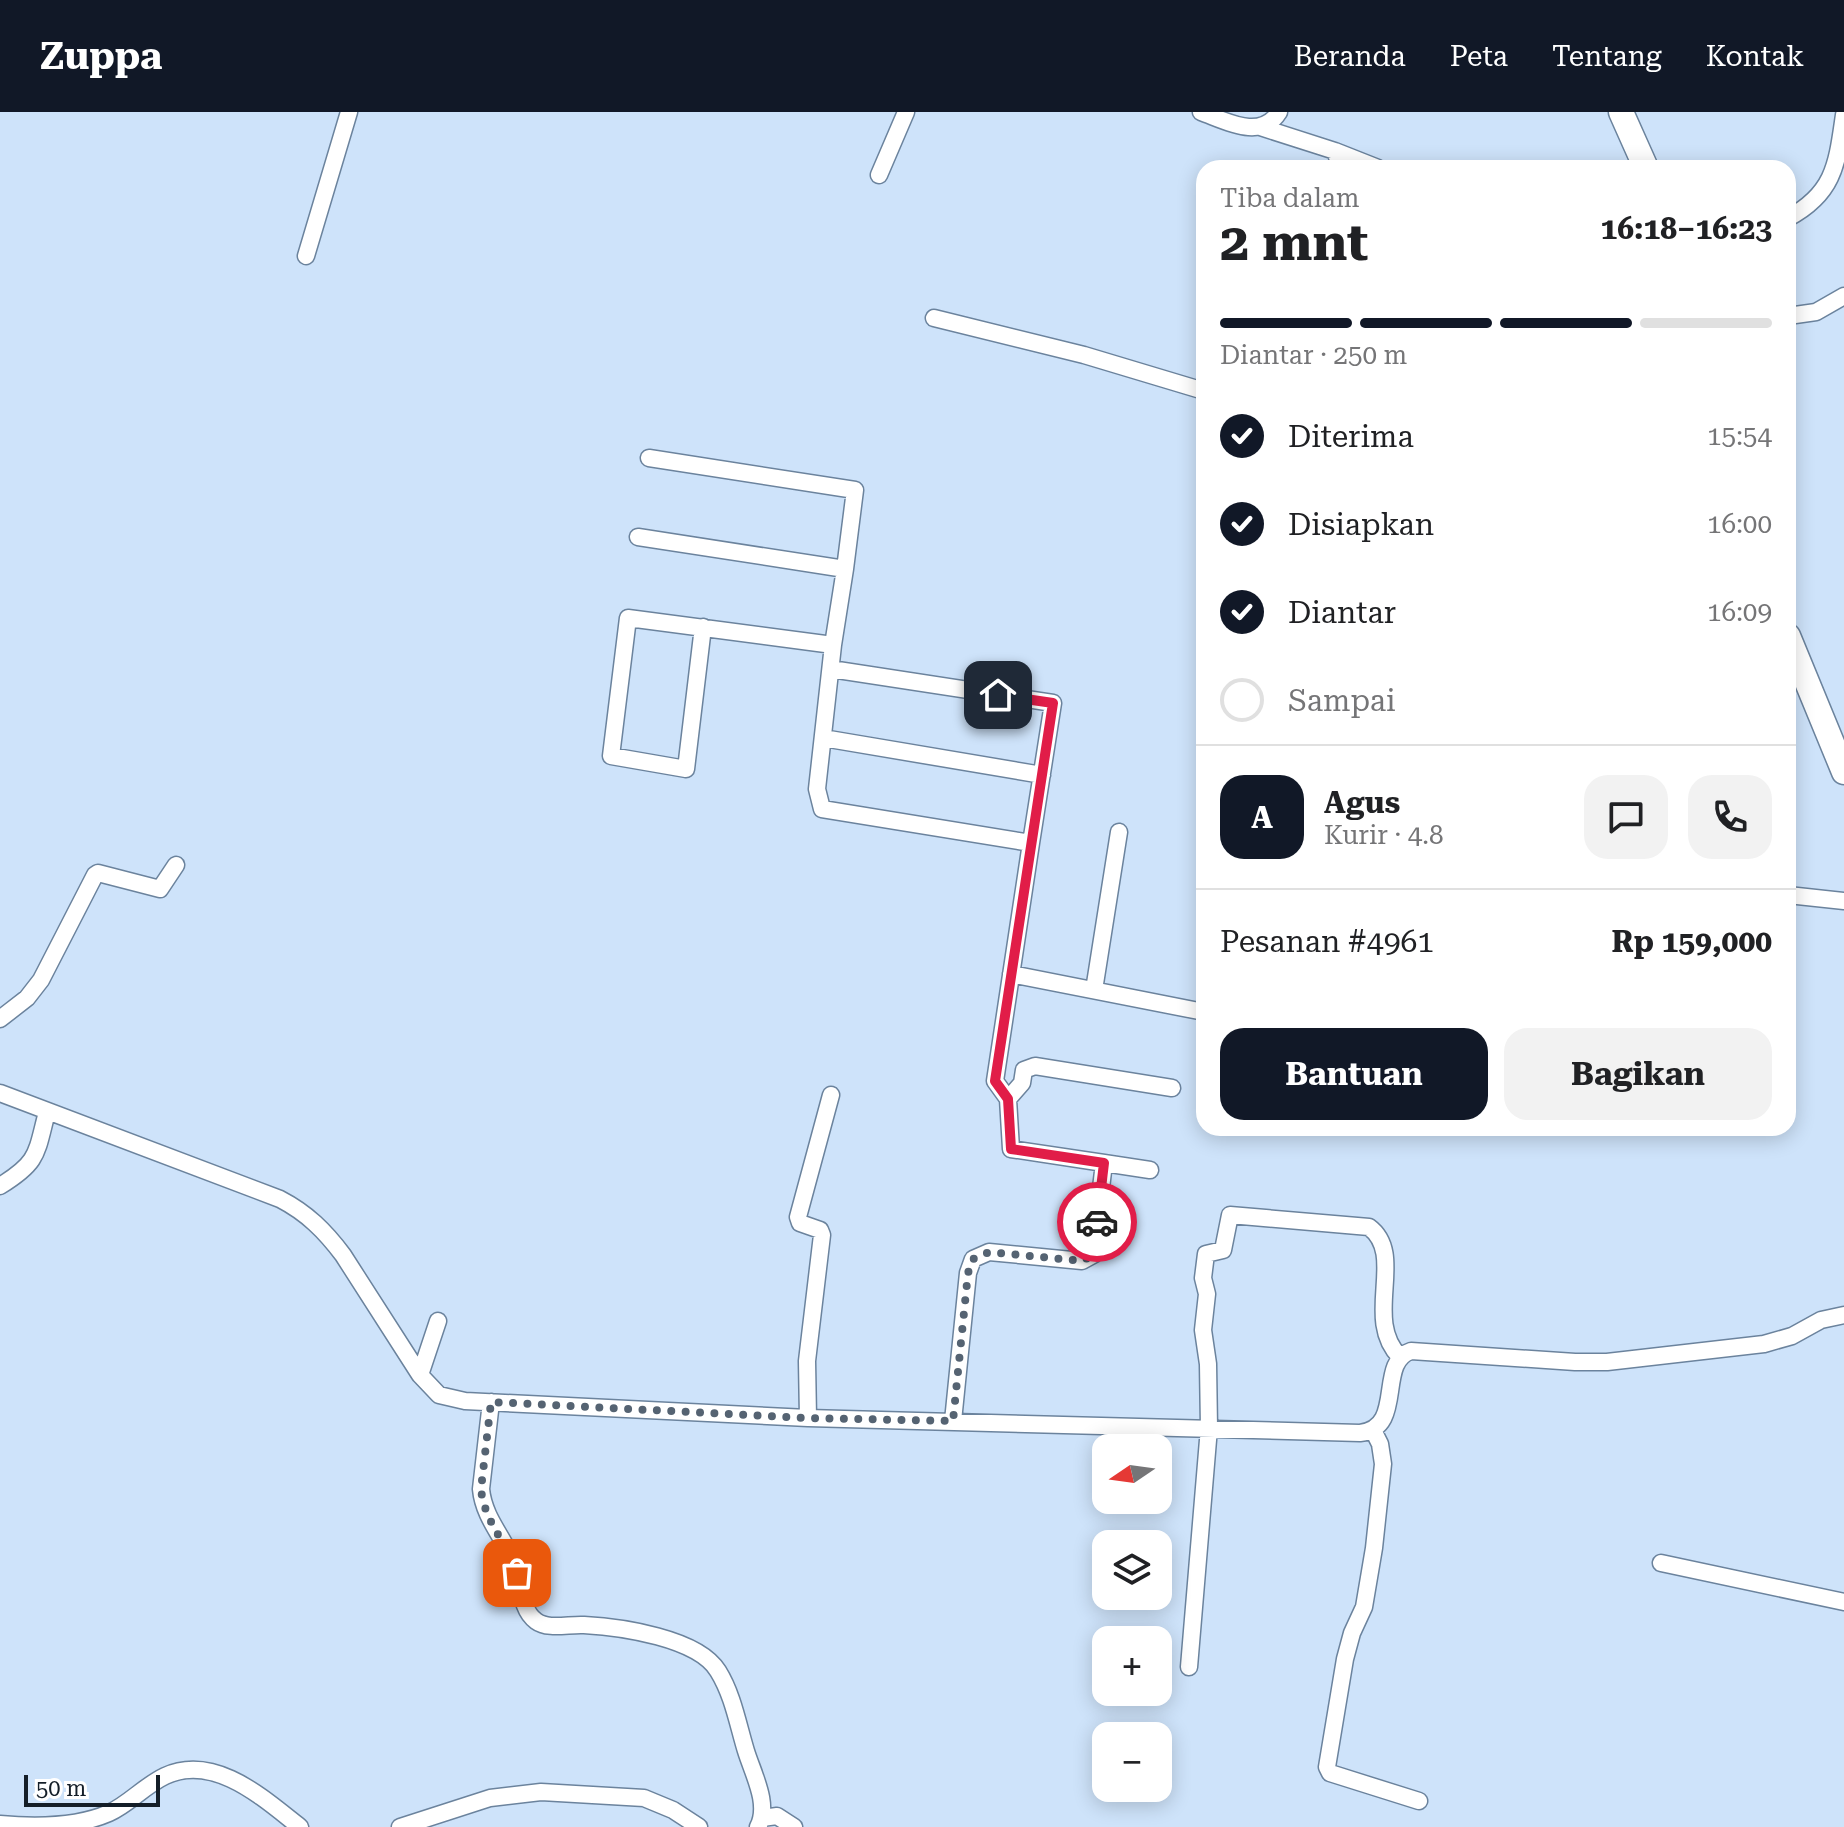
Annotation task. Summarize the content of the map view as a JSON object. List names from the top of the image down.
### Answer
{
  "scale_bar": "50 m",
  "north": "left",
  "page": {
    "header": "Zuppa",
    "nav": [
      "Beranda",
      "Peta",
      "Tentang",
      "Kontak"
    ],
    "heading": ["2 mnt", "Tiba dalam", "16:18–16:23"],
    "panel": [
      "Agus",
      "Kurir · 4.8",
      "Pesanan #4961",
      "Rp 159,000"
    ],
    "bar": "Diantar · 250 m",
    "list": [
      ["Diterima", "15:54"],
      ["Disiapkan", "16:00"],
      ["Diantar", "16:09"],
      "Sampai"
    ],
    "round": "A",
    "buttons": ["Bantuan", "Bagikan"],
    "map_buttons": ["+", "−"],
    "scale": "50 m"
  }
}
